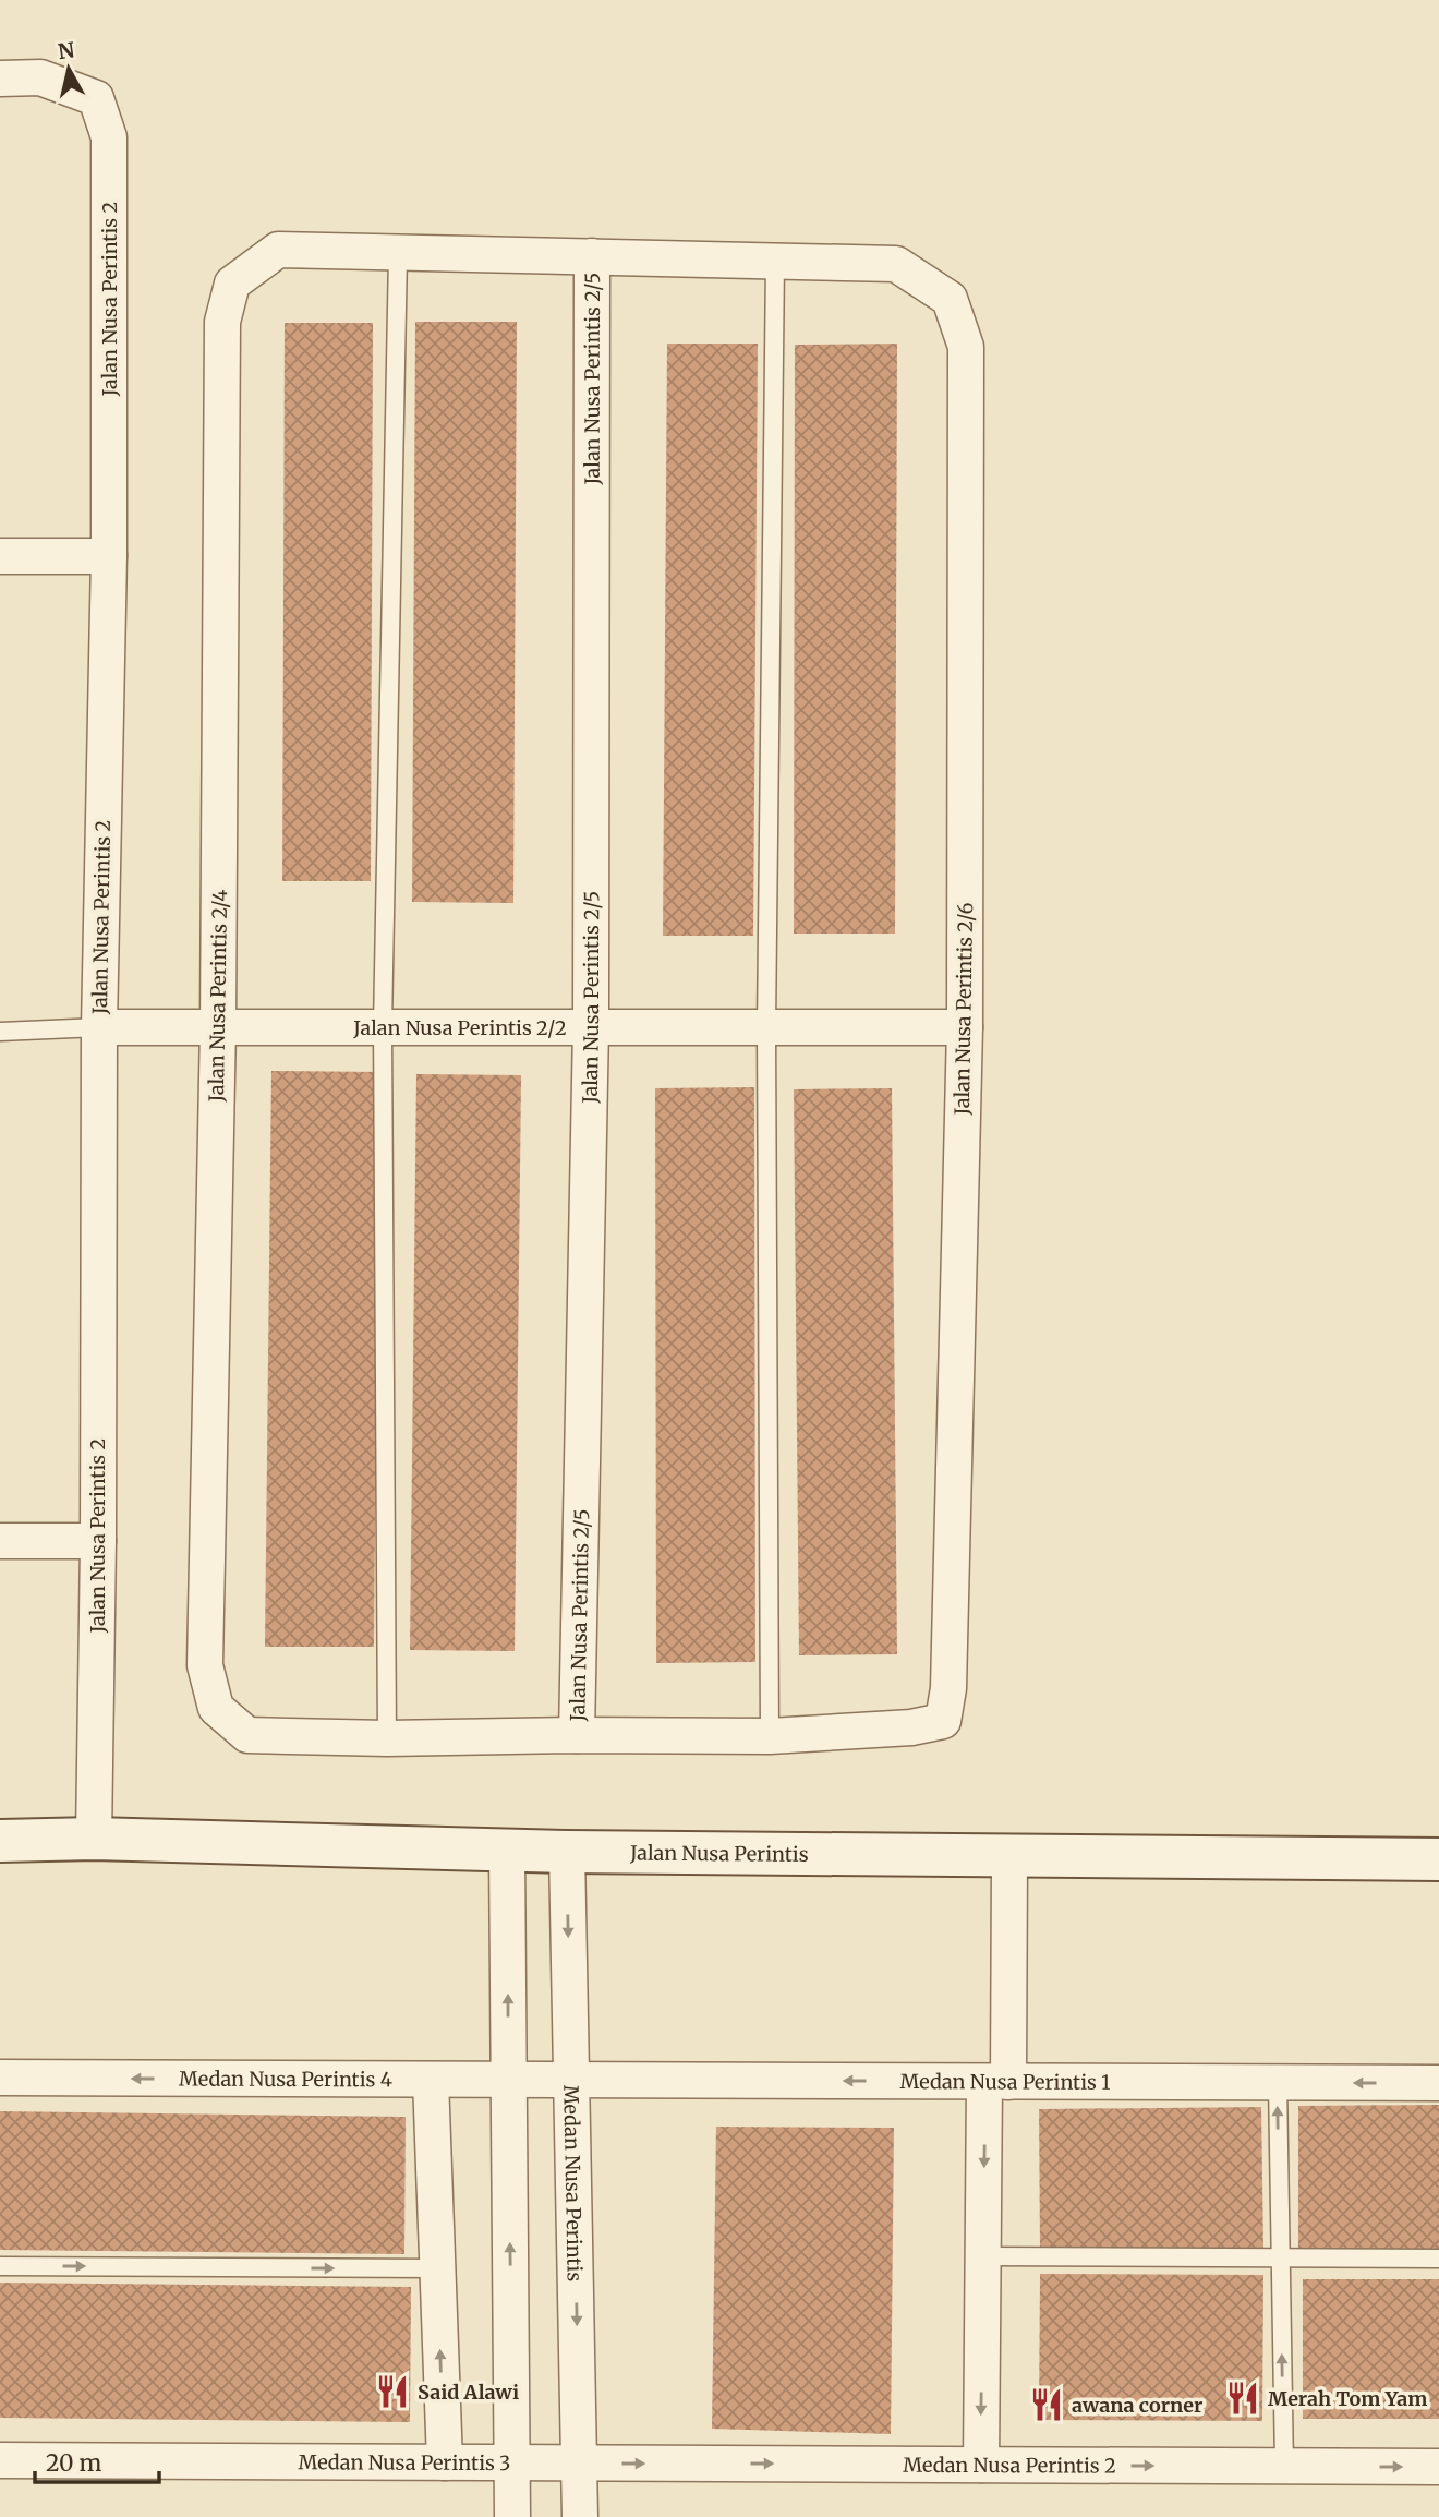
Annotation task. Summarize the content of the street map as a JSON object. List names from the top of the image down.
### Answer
{
  "streets": {
    "street": [
      "Jalan Nusa Perintis 2",
      "Jalan Nusa Perintis 2/5",
      "Jalan Nusa Perintis 2/4",
      "Jalan Nusa Perintis 2/6",
      "Jalan Nusa Perintis 2/2",
      "Jalan Nusa Perintis",
      "Medan Nusa Perintis 4",
      "Medan Nusa Perintis 1",
      "Medan Nusa Perintis",
      "Medan Nusa Perintis 3",
      "Medan Nusa Perintis 2"
    ]
  },
  "crossings": [
    ["Jalan Nusa Perintis 2", "Jalan Nusa Perintis 2/2"],
    ["Jalan Nusa Perintis 2", "Jalan Nusa Perintis"],
    ["Jalan Nusa Perintis 2/5", "Jalan Nusa Perintis 2/2"],
    ["Jalan Nusa Perintis 2/4", "Jalan Nusa Perintis 2/2"],
    ["Jalan Nusa Perintis 2/6", "Jalan Nusa Perintis 2/2"],
    ["Jalan Nusa Perintis", "Medan Nusa Perintis"],
    ["Medan Nusa Perintis 4", "Medan Nusa Perintis 1"],
    ["Medan Nusa Perintis 4", "Medan Nusa Perintis"],
    ["Medan Nusa Perintis 1", "Medan Nusa Perintis"],
    ["Medan Nusa Perintis", "Medan Nusa Perintis 3"],
    ["Medan Nusa Perintis", "Medan Nusa Perintis 2"],
    ["Medan Nusa Perintis 3", "Medan Nusa Perintis 2"]
  ],
  "one_way": ["Medan Nusa Perintis 4", "Medan Nusa Perintis 1", "Medan Nusa Perintis 2"],
  "places": {
    "restaurant": ["Said Alawi", "Merah Tom Yam", "awana corner"]
  },
  "scale_bar": "20 m",
  "north": "top"
}
